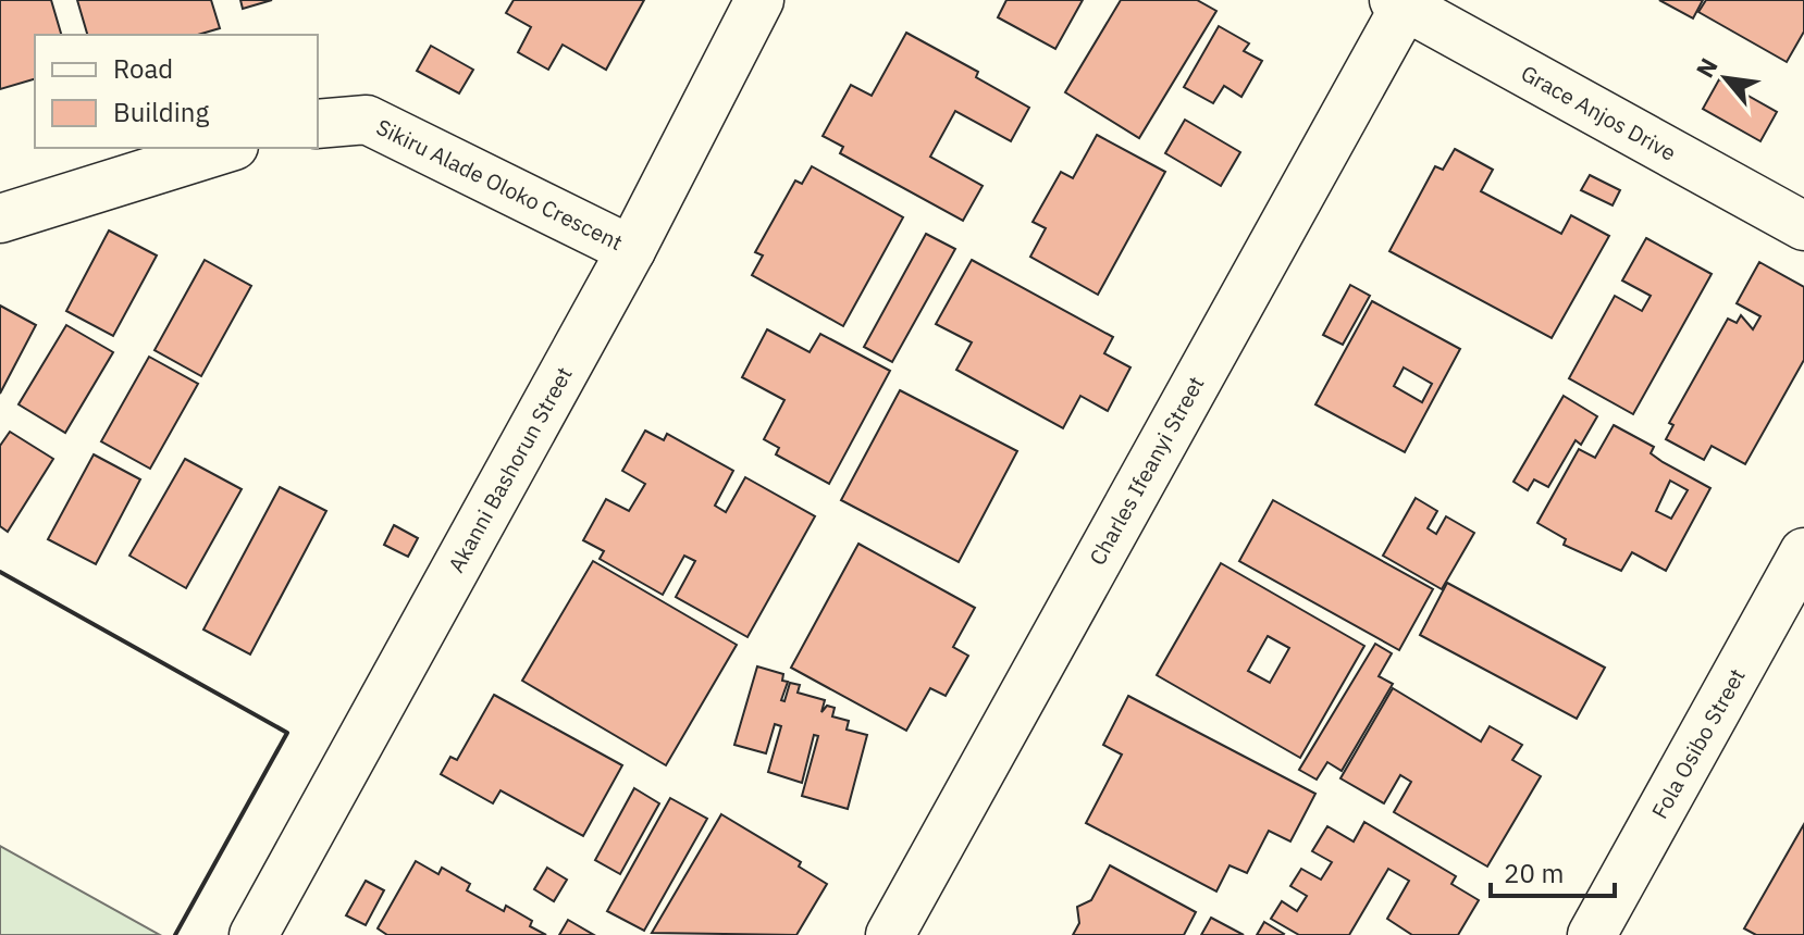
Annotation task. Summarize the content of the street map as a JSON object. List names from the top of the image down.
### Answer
{
  "streets": {
    "street": [
      "Grace Anjos Drive",
      "Sikiru Alade Oloko Crescent",
      "Akanni Bashorun Street",
      "Charles Ifeanyi Street",
      "Fola Osibo Street"
    ]
  },
  "crossings": [
    ["Grace Anjos Drive", "Charles Ifeanyi Street"],
    ["Sikiru Alade Oloko Crescent", "Akanni Bashorun Street"]
  ],
  "legend": ["Road", "Building"],
  "scale_bar": "20 m",
  "north": "top left"
}
